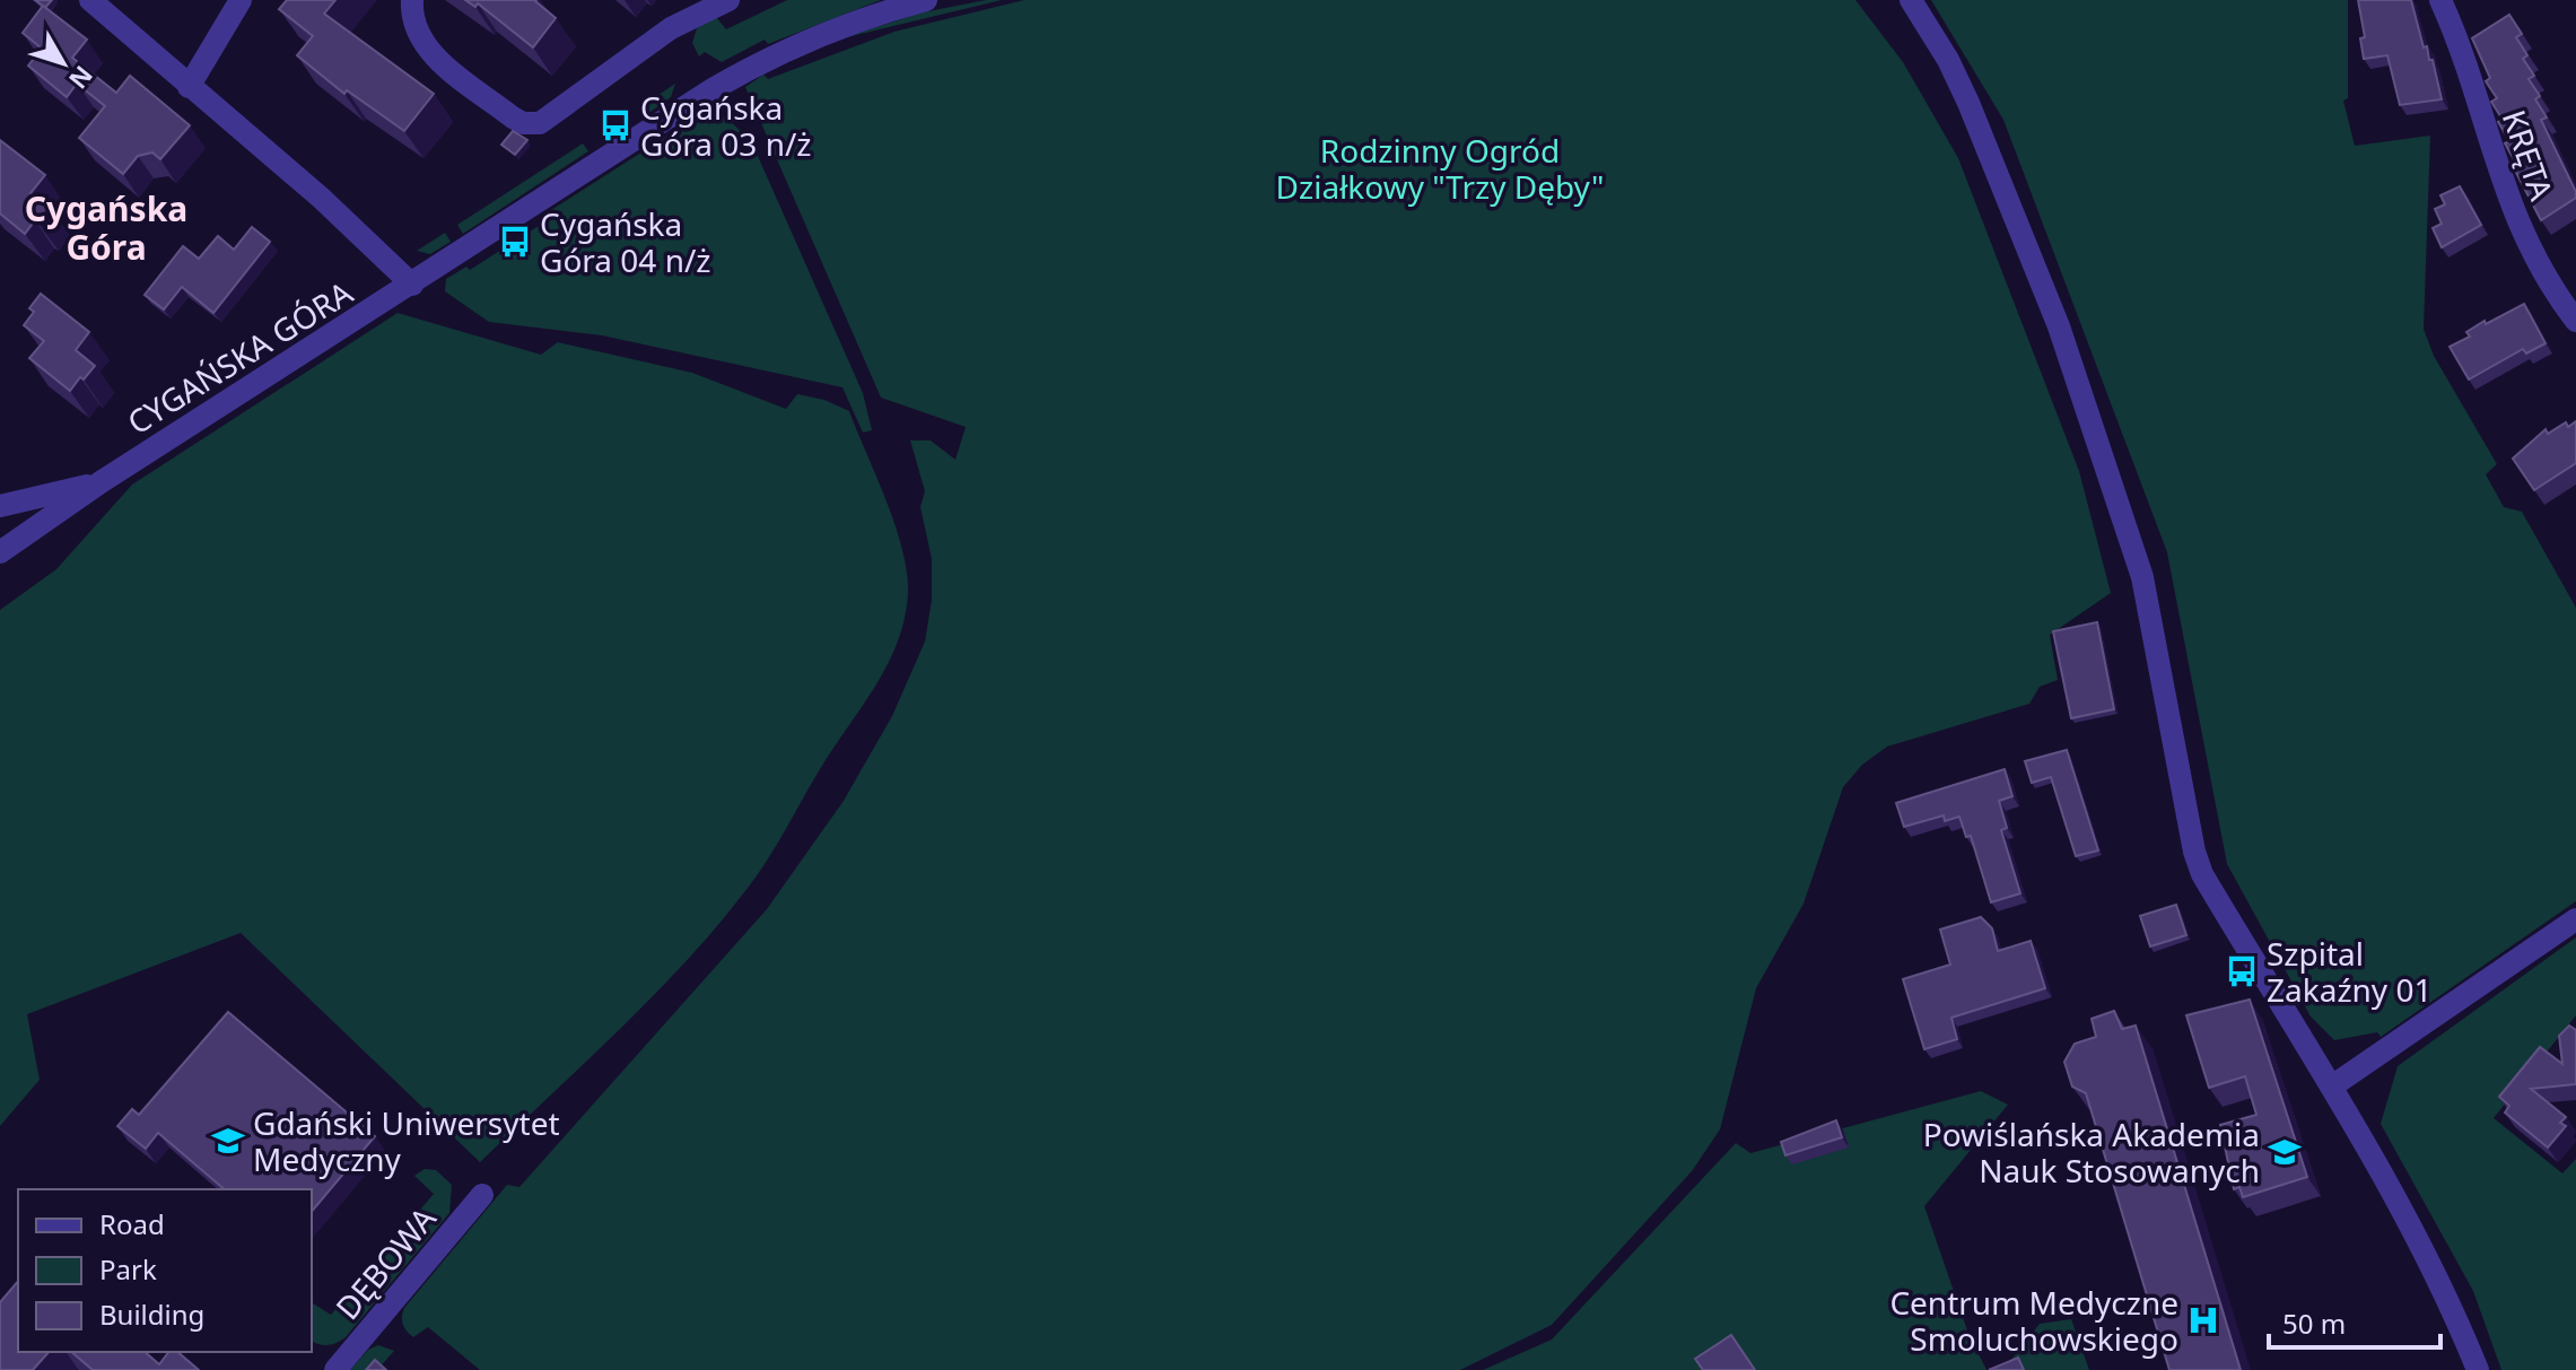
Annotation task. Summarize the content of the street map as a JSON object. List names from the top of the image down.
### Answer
{
  "streets": {
    "street": ["KRĘTA", "CYGAŃSKA GÓRA", "DĘBOWA"]
  },
  "districts": ["Cygańska Góra"],
  "parks": ["Rodzinny Ogród Działkowy \"Trzy Dęby\""],
  "places": {
    "bus stop": ["Cygańska Góra 03 n/ż", "Cygańska Góra 04 n/ż", "Szpital Zakaźny 01"],
    "school or university": ["Gdański Uniwersytet Medyczny", "Powiślańska Akademia Nauk Stosowanych"],
    "hospital": ["Centrum Medyczne Smoluchowskiego"]
  },
  "legend": ["Road", "Park", "Building"],
  "scale_bar": "50 m",
  "north": "bottom right"
}
